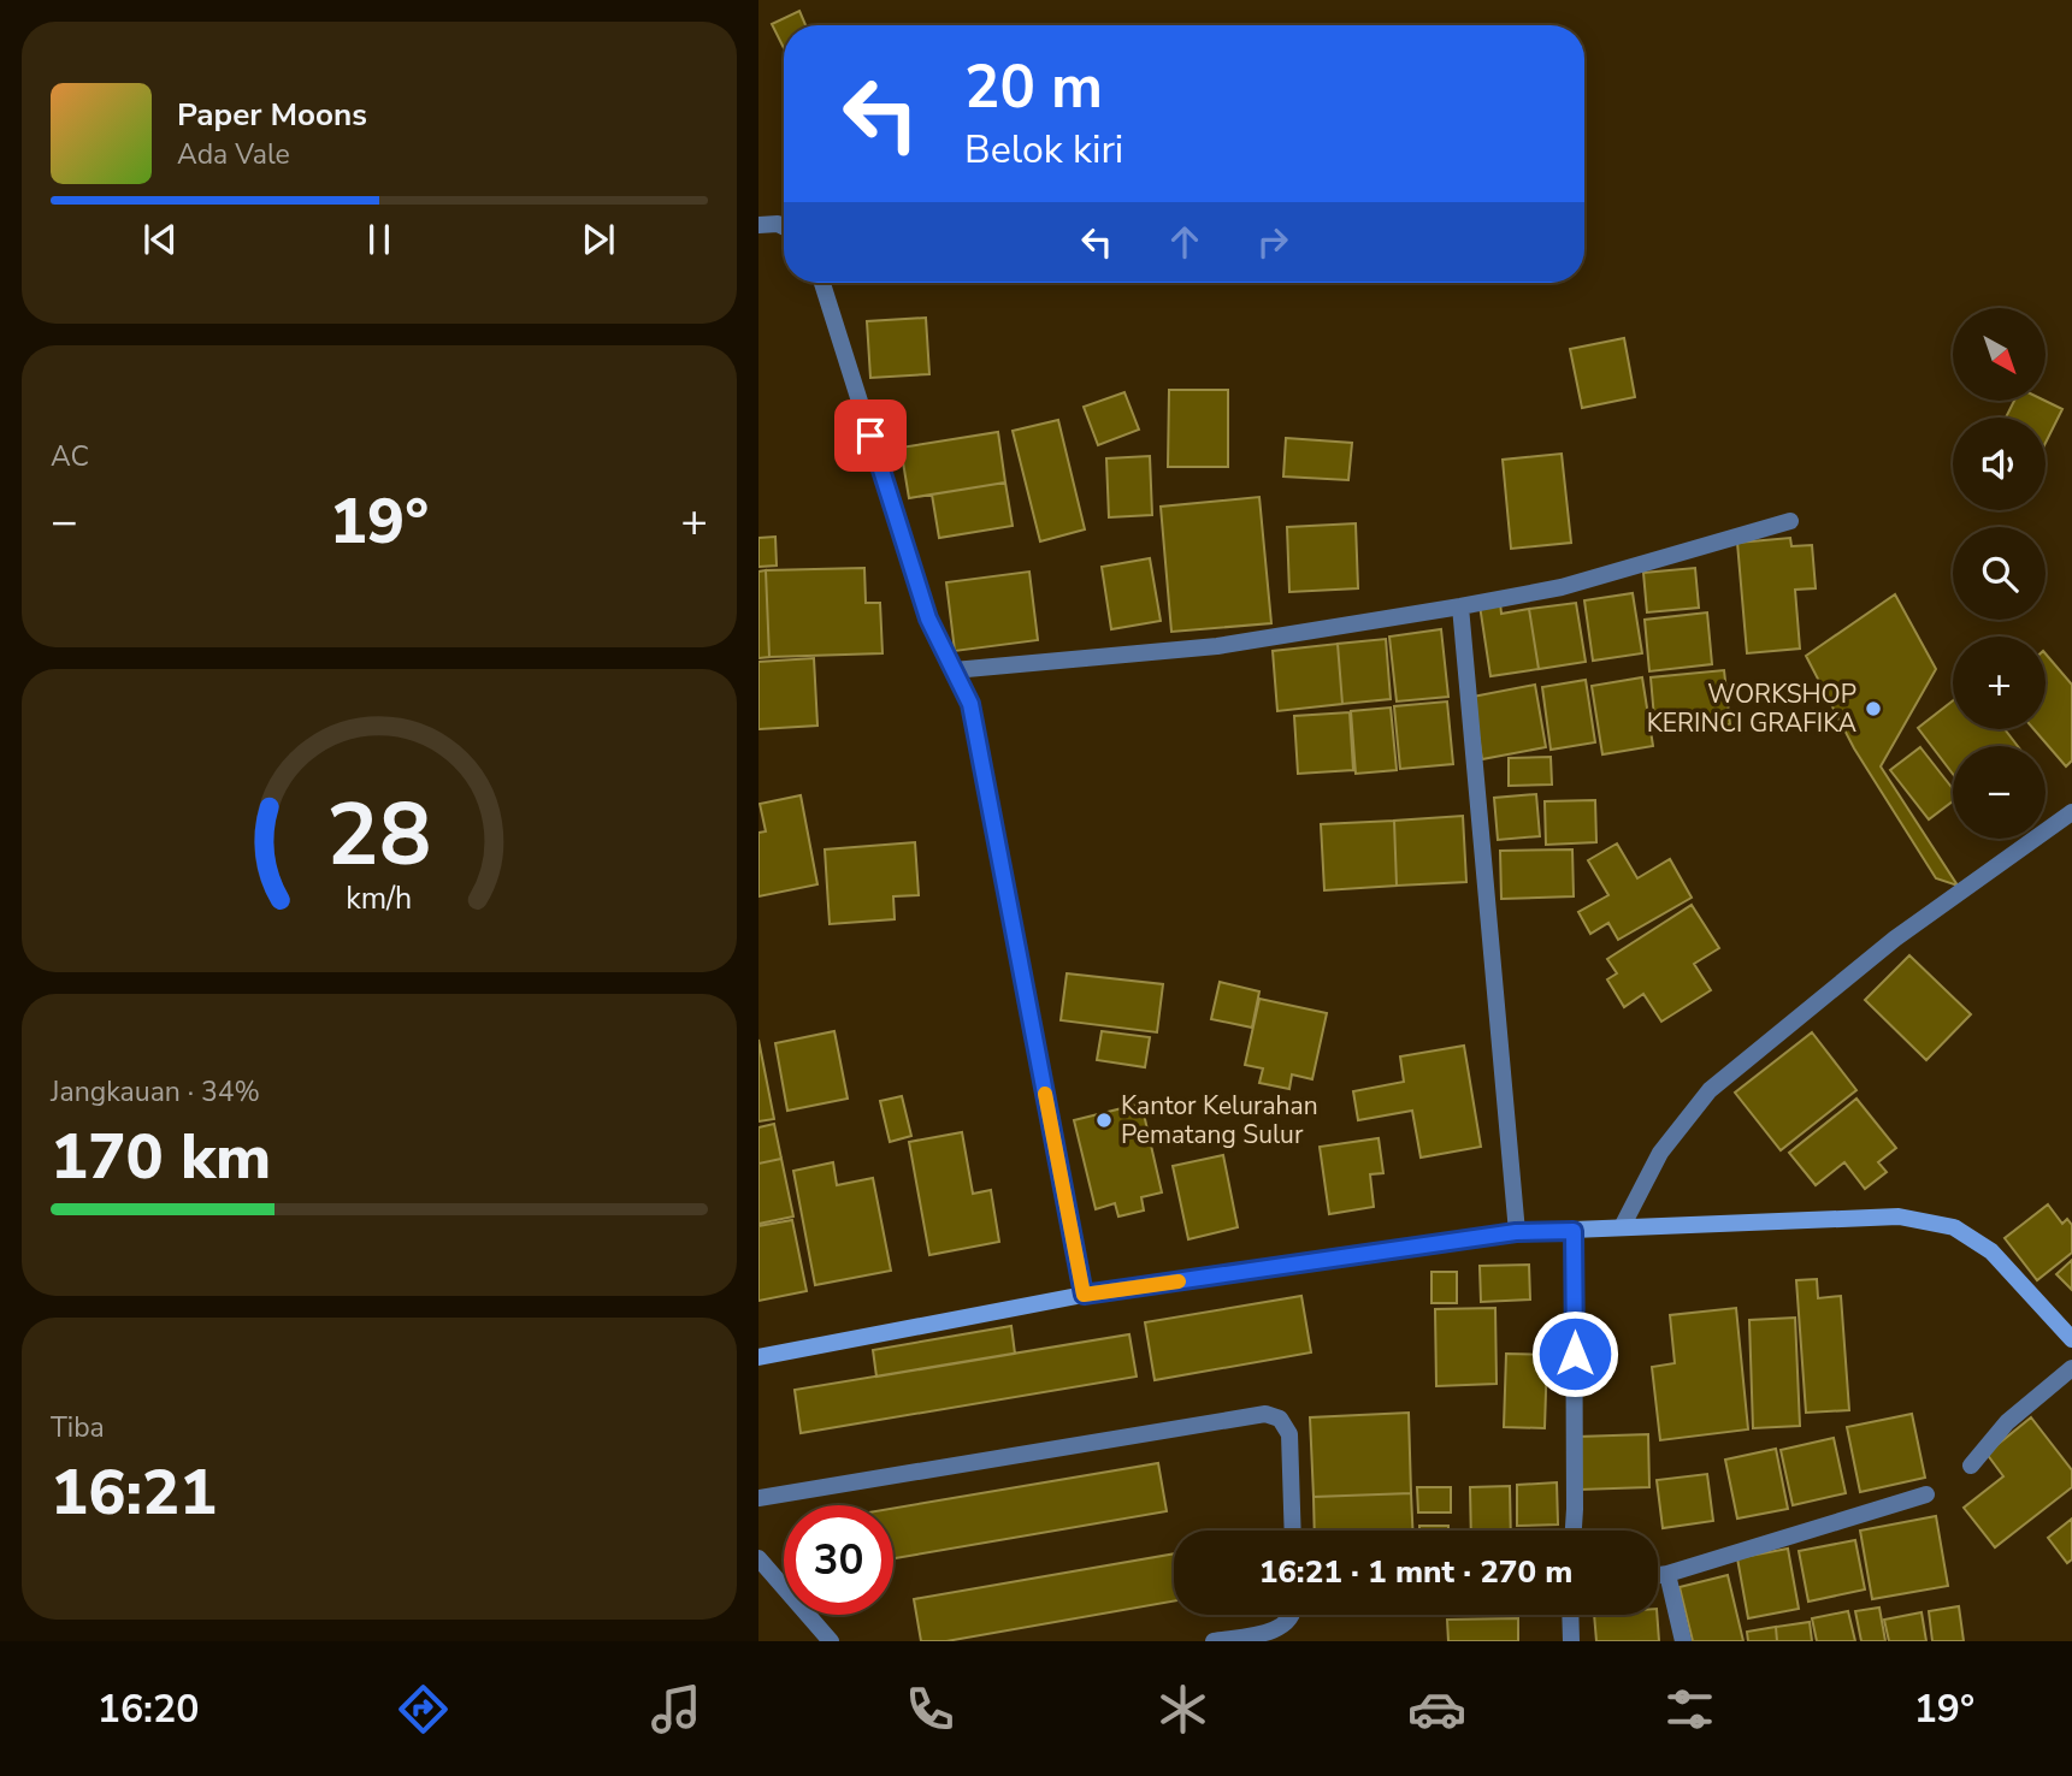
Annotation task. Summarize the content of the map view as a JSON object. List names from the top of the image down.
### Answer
{
  "places": ["WORKSHOP KERINCI GRAFIKA", "Kantor Kelurahan Pematang Sulur"],
  "north": "bottom right",
  "page": {
    "turn": ["20 m", "Belok kiri"],
    "song": ["Paper Moons", "Ada Vale"],
    "map_buttons": ["+", "−"],
    "tile": [
      "AC",
      ["Jangkauan · 34%", "170 km"],
      ["Tiba", "16:21"]
    ],
    "heat": ["−", "19°", "+"],
    "limit": "30",
    "trip": "16:21 · 1 mnt · 270 m",
    "tabs": ["16:20", "19°"],
    "gauge": ["28", "km/h"]
  }
}
